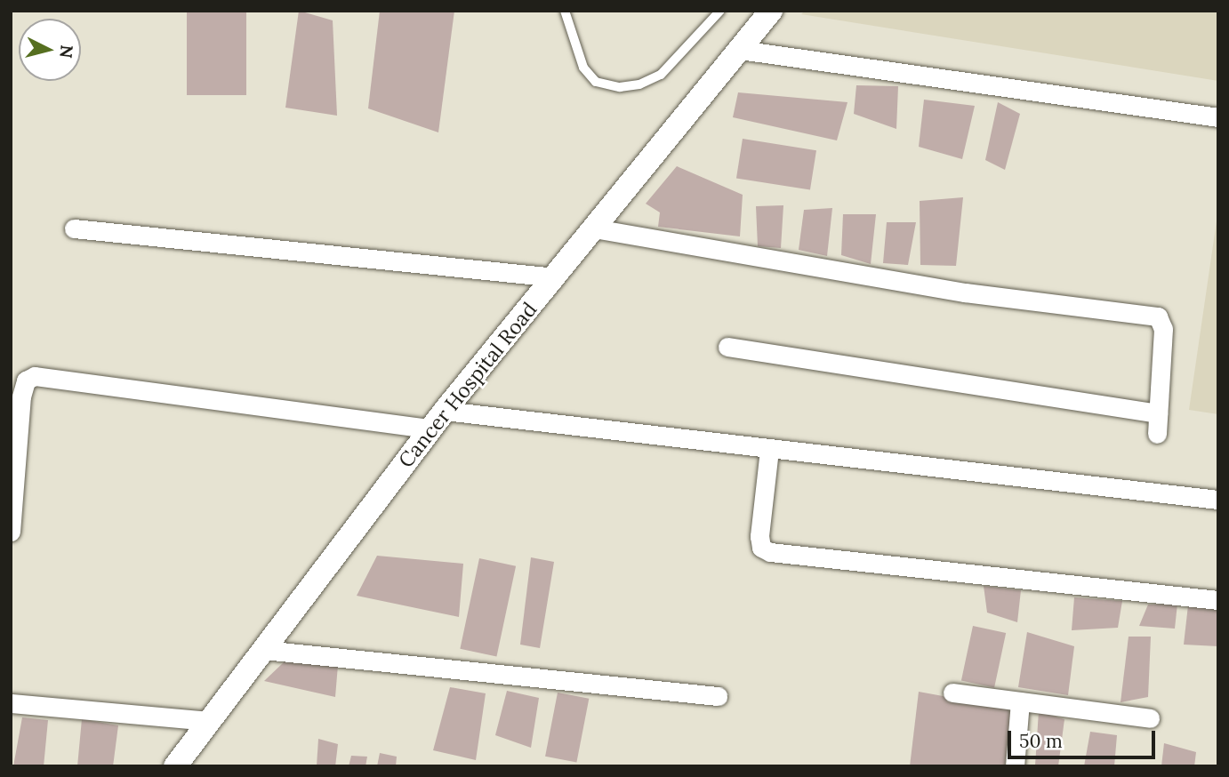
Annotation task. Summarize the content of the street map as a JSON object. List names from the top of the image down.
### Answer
{
  "streets": {
    "street": ["Cancer Hospital Road"]
  },
  "scale_bar": "50 m",
  "north": "right"
}
